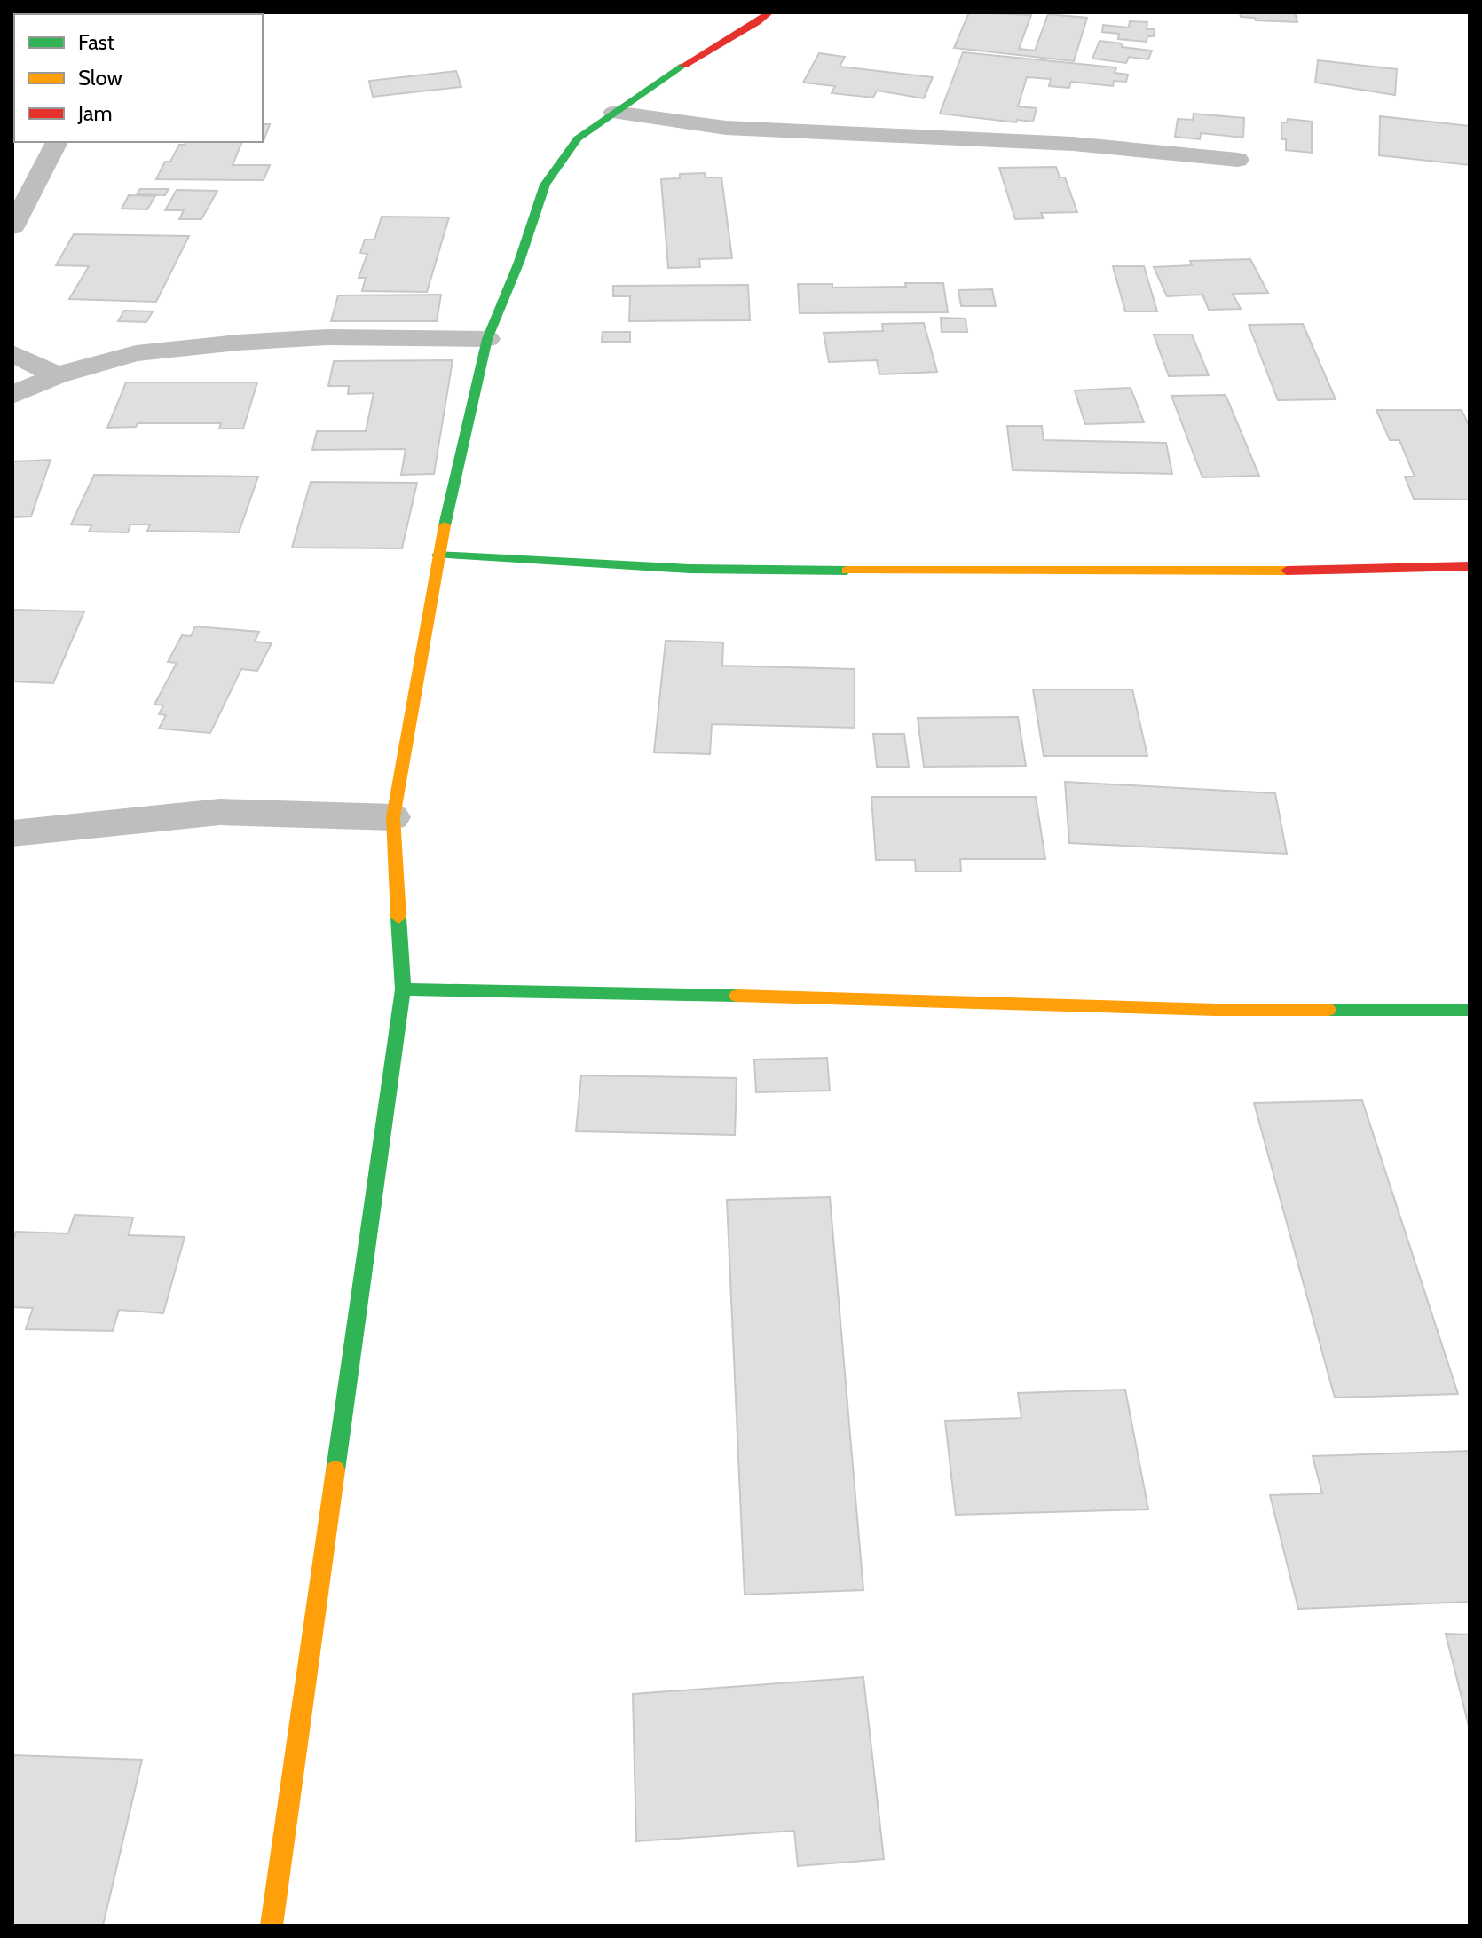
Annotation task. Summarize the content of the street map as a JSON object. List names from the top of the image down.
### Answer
{
  "legend": ["Fast", "Slow", "Jam"]
}
